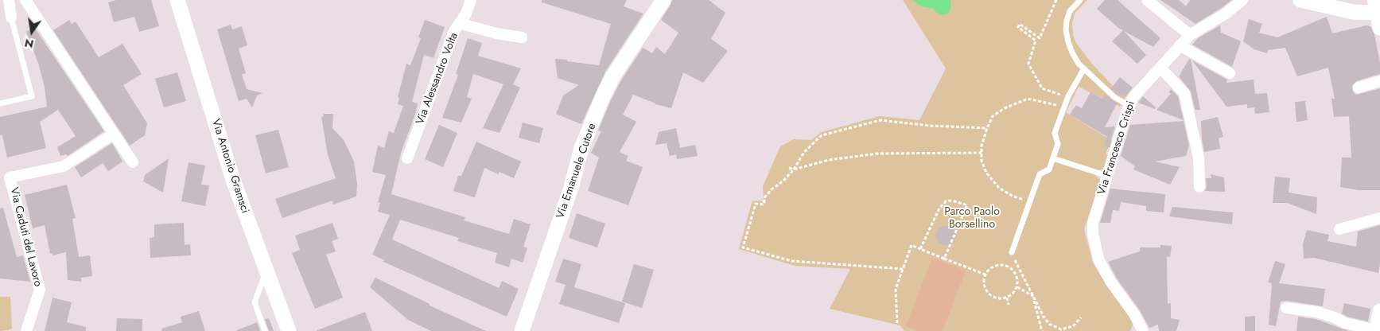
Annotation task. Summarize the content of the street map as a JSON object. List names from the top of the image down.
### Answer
{
  "streets": {
    "main road": ["Via Antonio Gramsci", "Via Emanuele Cutore"],
    "street": ["Via Alessandro Volta", "Via Francesco Crispi", "Via Caduti del Lavoro"]
  },
  "parks": ["Parco Paolo Borsellino"],
  "north": "bottom"
}
